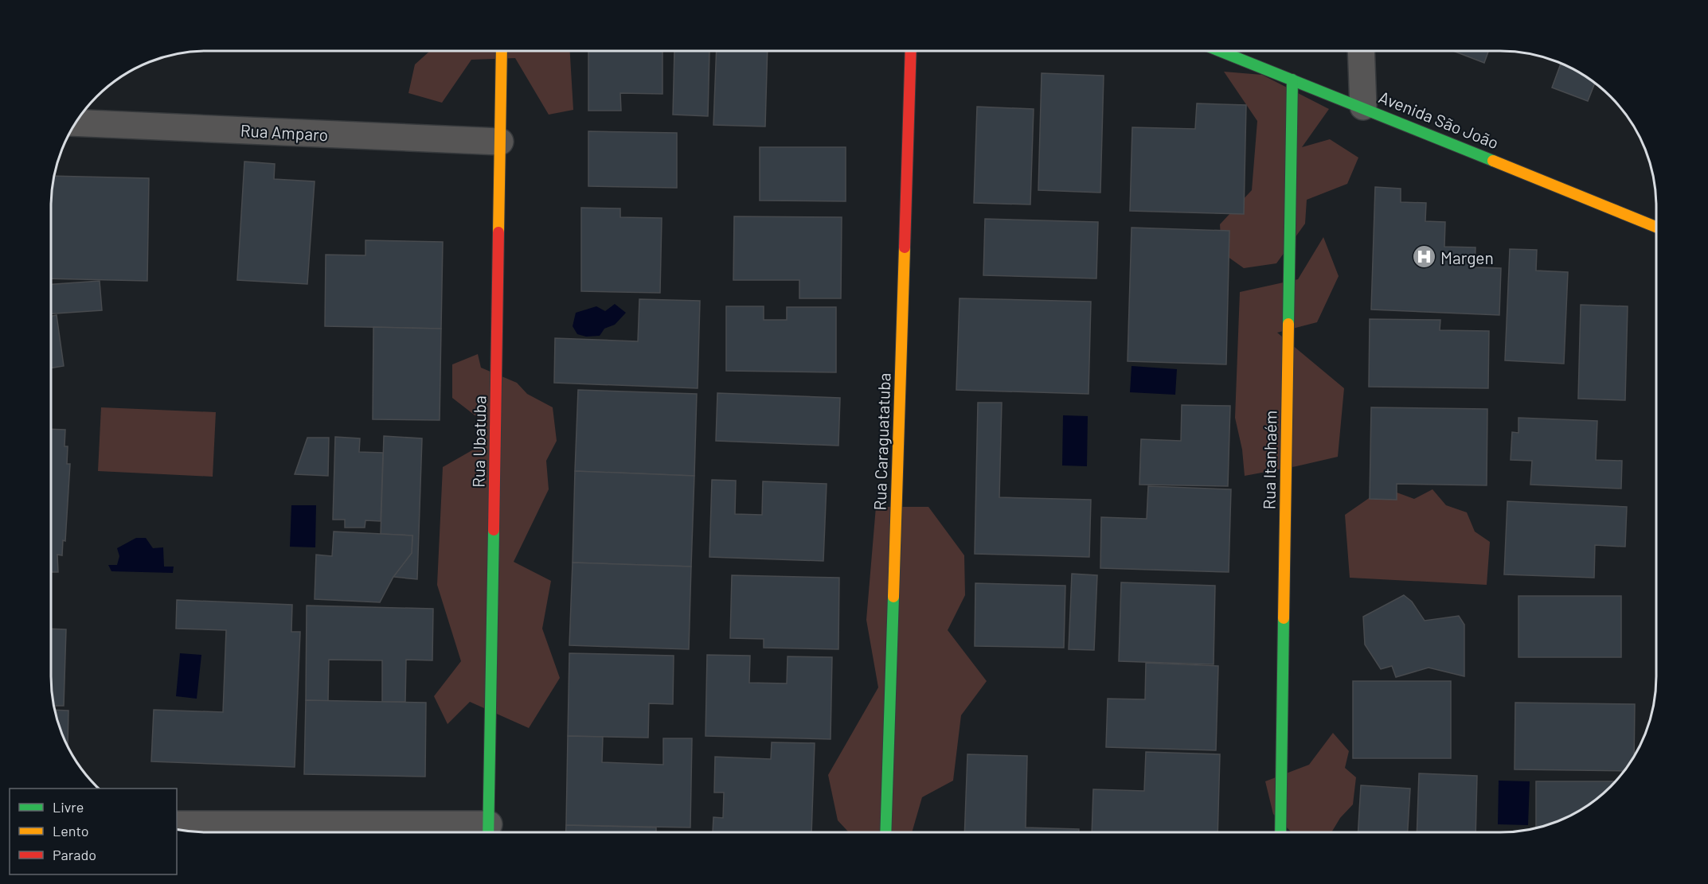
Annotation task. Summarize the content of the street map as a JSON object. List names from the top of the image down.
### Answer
{
  "streets": {
    "street": [
      "Avenida São João",
      "Rua Amparo",
      "Rua Ubatuba",
      "Rua Caraguatatuba",
      "Rua Itanhaém"
    ]
  },
  "crossings": [
    ["Avenida São João", "Rua Itanhaém"],
    ["Rua Amparo", "Rua Ubatuba"]
  ],
  "places": {
    "hospital": ["Margen"]
  },
  "legend": ["Livre", "Lento", "Parado"]
}
